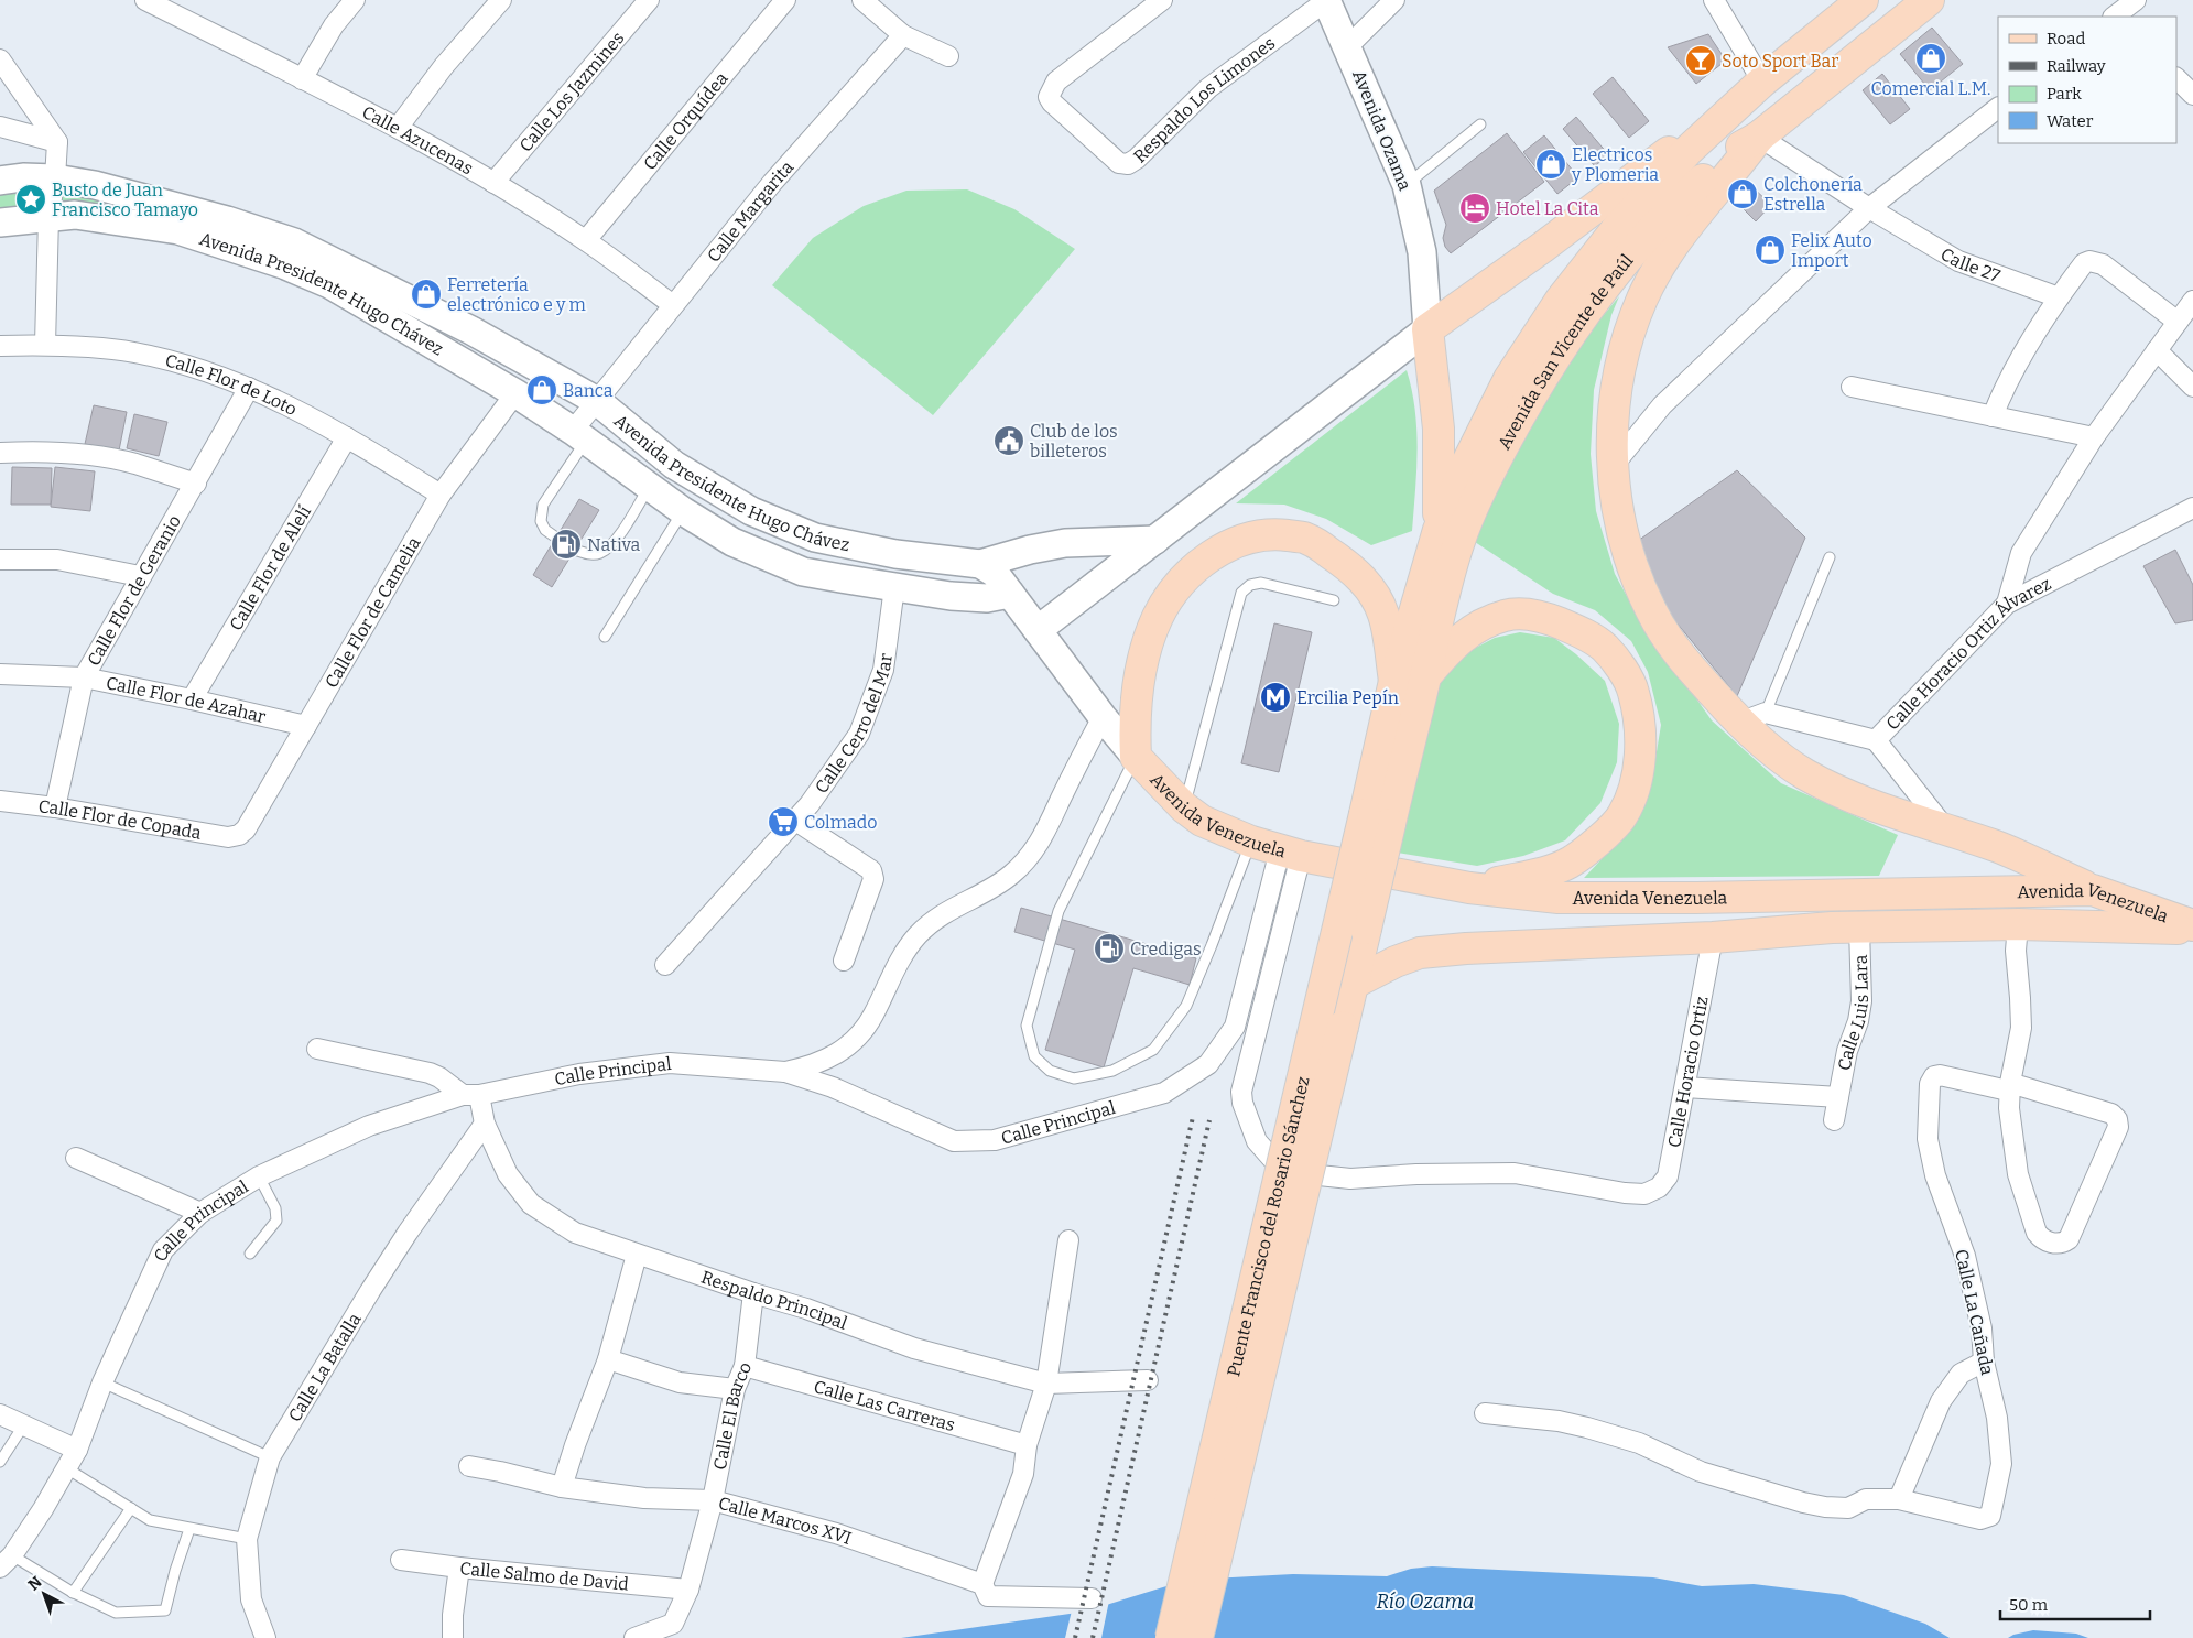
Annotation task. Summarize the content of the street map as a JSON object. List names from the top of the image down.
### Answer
{
  "streets": {
    "main road": [
      "Avenida Ozama",
      "Avenida Presidente Hugo Chávez",
      "Avenida San Vicente de Paúl",
      "Avenida Venezuela",
      "Puente Francisco del Rosario Sánchez"
    ],
    "street": [
      "Calle Los Jazmines",
      "Respaldo Los Limones",
      "Calle Orquídea",
      "Calle Azucenas",
      "Calle Margarita",
      "Calle 27",
      "Calle Flor de Loto",
      "Calle Flor de Alelí",
      "Calle Flor de Geranio",
      "Calle Flor de Camelia",
      "Calle Horacio Ortiz Álvarez",
      "Calle Flor de Azahar",
      "Calle Cerro del Mar",
      "Calle Flor de Copada",
      "Calle Luis Lara",
      "Calle Principal",
      "Calle Horacio Ortiz",
      "Respaldo Principal",
      "Calle La Cañada",
      "Calle La Batalla",
      "Calle Las Carreras",
      "Calle El Barco",
      "Calle Marcos XVI",
      "Calle Salmo de David"
    ]
  },
  "crossings": [
    ["Calle Los Jazmines", "Calle Azucenas"],
    ["Respaldo Los Limones", "Avenida Ozama"],
    ["Calle Orquídea", "Calle Azucenas"],
    ["Calle Azucenas", "Calle Margarita"],
    ["Calle Margarita", "Avenida Presidente Hugo Chávez"],
    ["Calle 27", "Avenida San Vicente de Paúl"],
    ["Avenida Presidente Hugo Chávez", "Calle Flor de Camelia"],
    ["Avenida Presidente Hugo Chávez", "Calle Cerro del Mar"],
    ["Avenida San Vicente de Paúl", "Puente Francisco del Rosario Sánchez"],
    ["Calle Flor de Loto", "Calle Flor de Alelí"],
    ["Calle Flor de Loto", "Calle Flor de Geranio"],
    ["Calle Flor de Loto", "Calle Flor de Camelia"],
    ["Calle Flor de Alelí", "Calle Flor de Azahar"],
    ["Calle Flor de Geranio", "Calle Flor de Azahar"],
    ["Calle Flor de Geranio", "Calle Flor de Copada"],
    ["Calle Flor de Camelia", "Calle Flor de Azahar"],
    ["Calle Flor de Camelia", "Calle Flor de Copada"],
    ["Avenida Venezuela", "Calle Principal"],
    ["Avenida Venezuela", "Calle Horacio Ortiz"],
    ["Calle Luis Lara", "Calle Horacio Ortiz"],
    ["Calle Principal", "Calle Horacio Ortiz"],
    ["Calle Principal", "Respaldo Principal"],
    ["Respaldo Principal", "Calle La Batalla"],
    ["Respaldo Principal", "Calle El Barco"],
    ["Calle Las Carreras", "Calle El Barco"],
    ["Calle El Barco", "Calle Marcos XVI"],
    ["Calle El Barco", "Calle Salmo de David"]
  ],
  "water": ["Río Ozama"],
  "places": {
    "shop": [
      "Comercial L.M.",
      "Electricos y Plomeria",
      "Colchonería Estrella",
      "Felix Auto Import",
      "Ferretería electrónico e y m",
      "Banca"
    ],
    "bar": ["Soto Sport Bar"],
    "place": ["Busto de Juan Francisco Tamayo"],
    "hotel": ["Hotel La Cita"],
    "public building": ["Club de los billeteros"],
    "fuel station": ["Nativa", "Credigas"],
    "metro station": ["Ercilia Pepín"],
    "supermarket": ["Colmado"]
  },
  "legend": [
    "Road",
    "Railway",
    "Park",
    "Water"
  ],
  "scale_bar": "50 m",
  "north": "top left"
}
